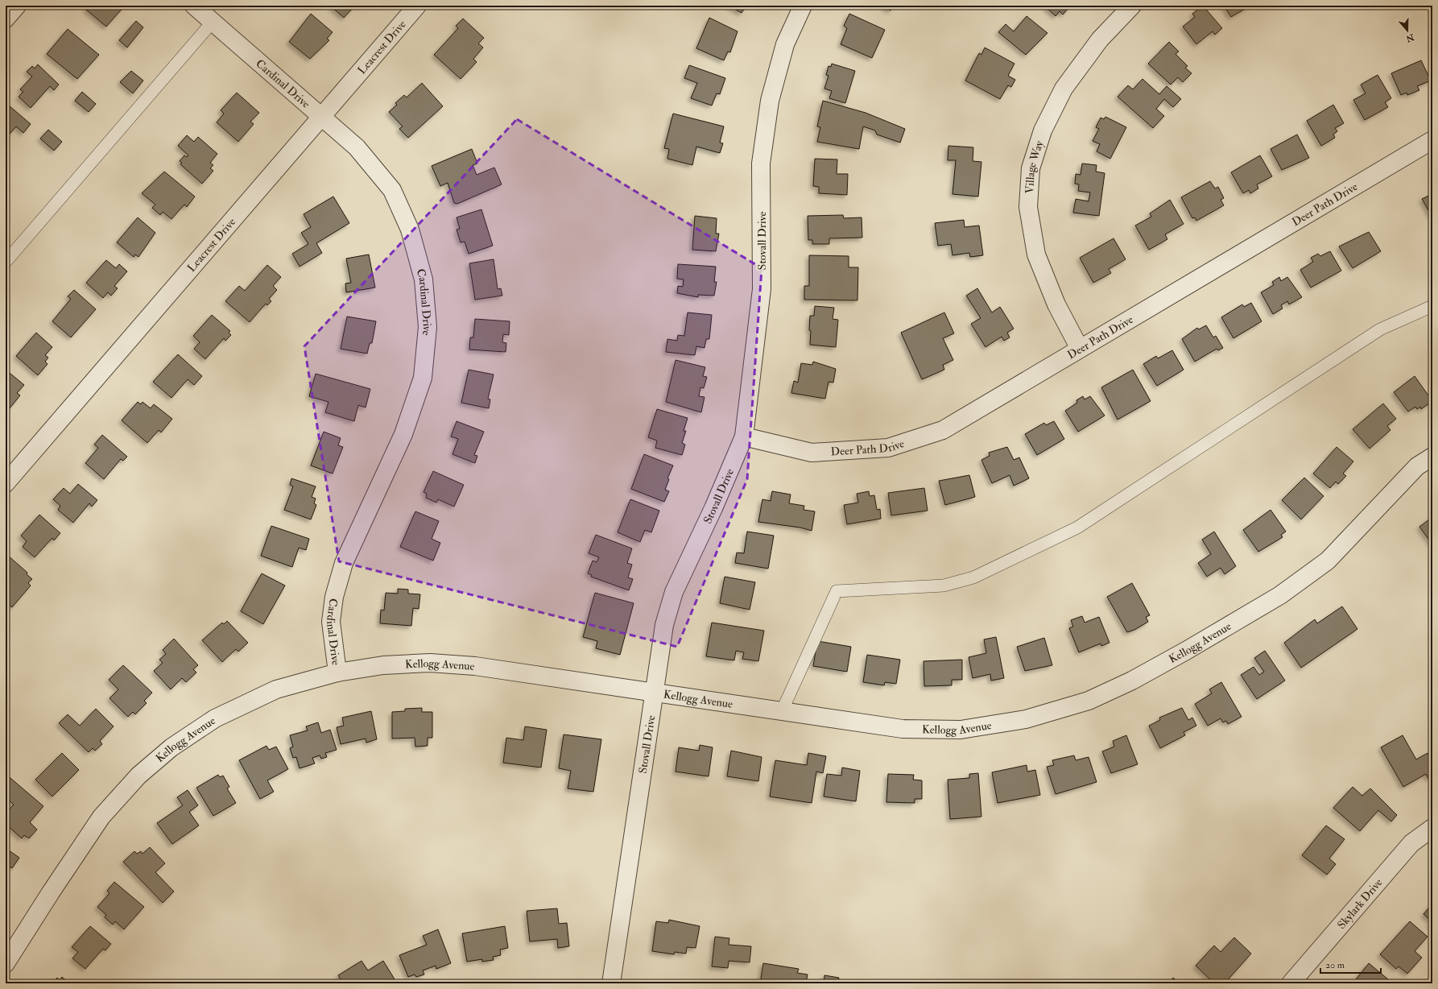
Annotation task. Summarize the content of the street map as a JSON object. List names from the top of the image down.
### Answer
{
  "streets": {
    "street": [
      "Leacrest Drive",
      "Cardinal Drive",
      "Village Way",
      "Deer Path Drive",
      "Stovall Drive",
      "Kellogg Avenue",
      "Skylark Drive"
    ]
  },
  "crossings": [
    ["Leacrest Drive", "Cardinal Drive"],
    ["Cardinal Drive", "Kellogg Avenue"],
    ["Village Way", "Deer Path Drive"],
    ["Deer Path Drive", "Stovall Drive"],
    ["Stovall Drive", "Kellogg Avenue"]
  ],
  "scale_bar": "20 m",
  "north": "bottom"
}
